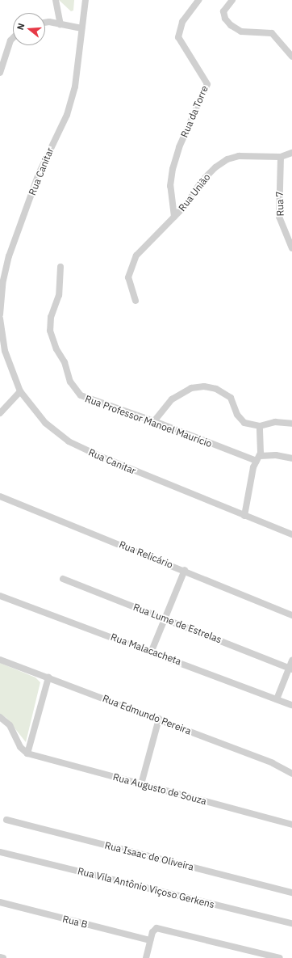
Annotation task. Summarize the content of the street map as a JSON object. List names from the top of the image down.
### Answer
{
  "streets": {
    "street": [
      "Rua da Torre",
      "Rua Canitar",
      "Rua União",
      "Rua 7",
      "Rua Professor Manoel Maurício",
      "Rua Relicário",
      "Rua Lume de Estrelas",
      "Rua Malacacheta",
      "Rua Edmundo Pereira",
      "Rua Augusto de Souza",
      "Rua Isaac de Oliveira",
      "Rua Vila Antônio Viçoso Gerkens",
      "Rua B"
    ]
  },
  "crossings": [
    ["Rua da Torre", "Rua União"],
    ["Rua União", "Rua 7"]
  ],
  "north": "left"
}
